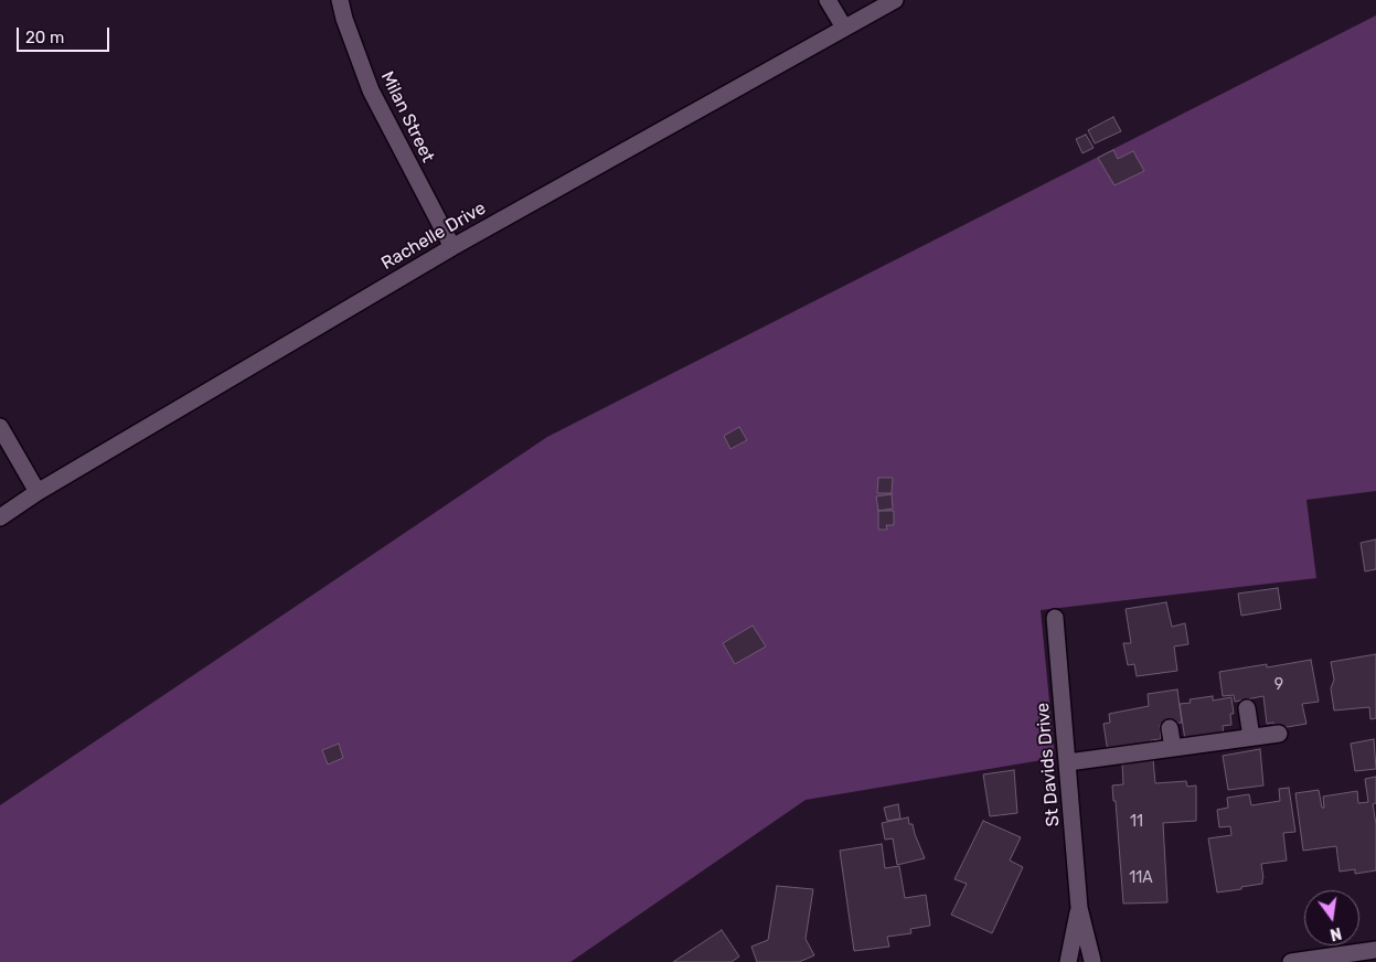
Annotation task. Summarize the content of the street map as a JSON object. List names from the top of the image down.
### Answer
{
  "streets": {
    "street": ["Milan Street", "Rachelle Drive", "St Davids Drive"]
  },
  "crossings": [
    ["Milan Street", "Rachelle Drive"]
  ],
  "house_numbers": ["9", "11", "11A"],
  "scale_bar": "20 m",
  "north": "bottom"
}
